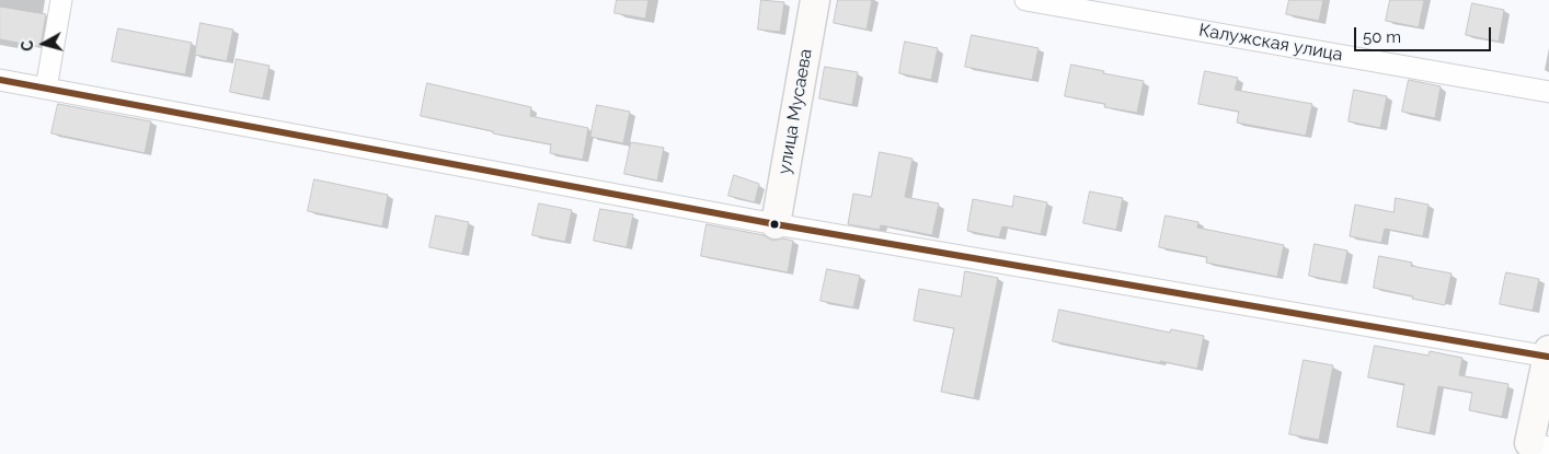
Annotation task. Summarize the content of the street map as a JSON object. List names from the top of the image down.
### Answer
{
  "streets": {
    "street": ["Калужская улица", "улица Мусаева"]
  },
  "scale_bar": "50 m",
  "north": "left"
}
